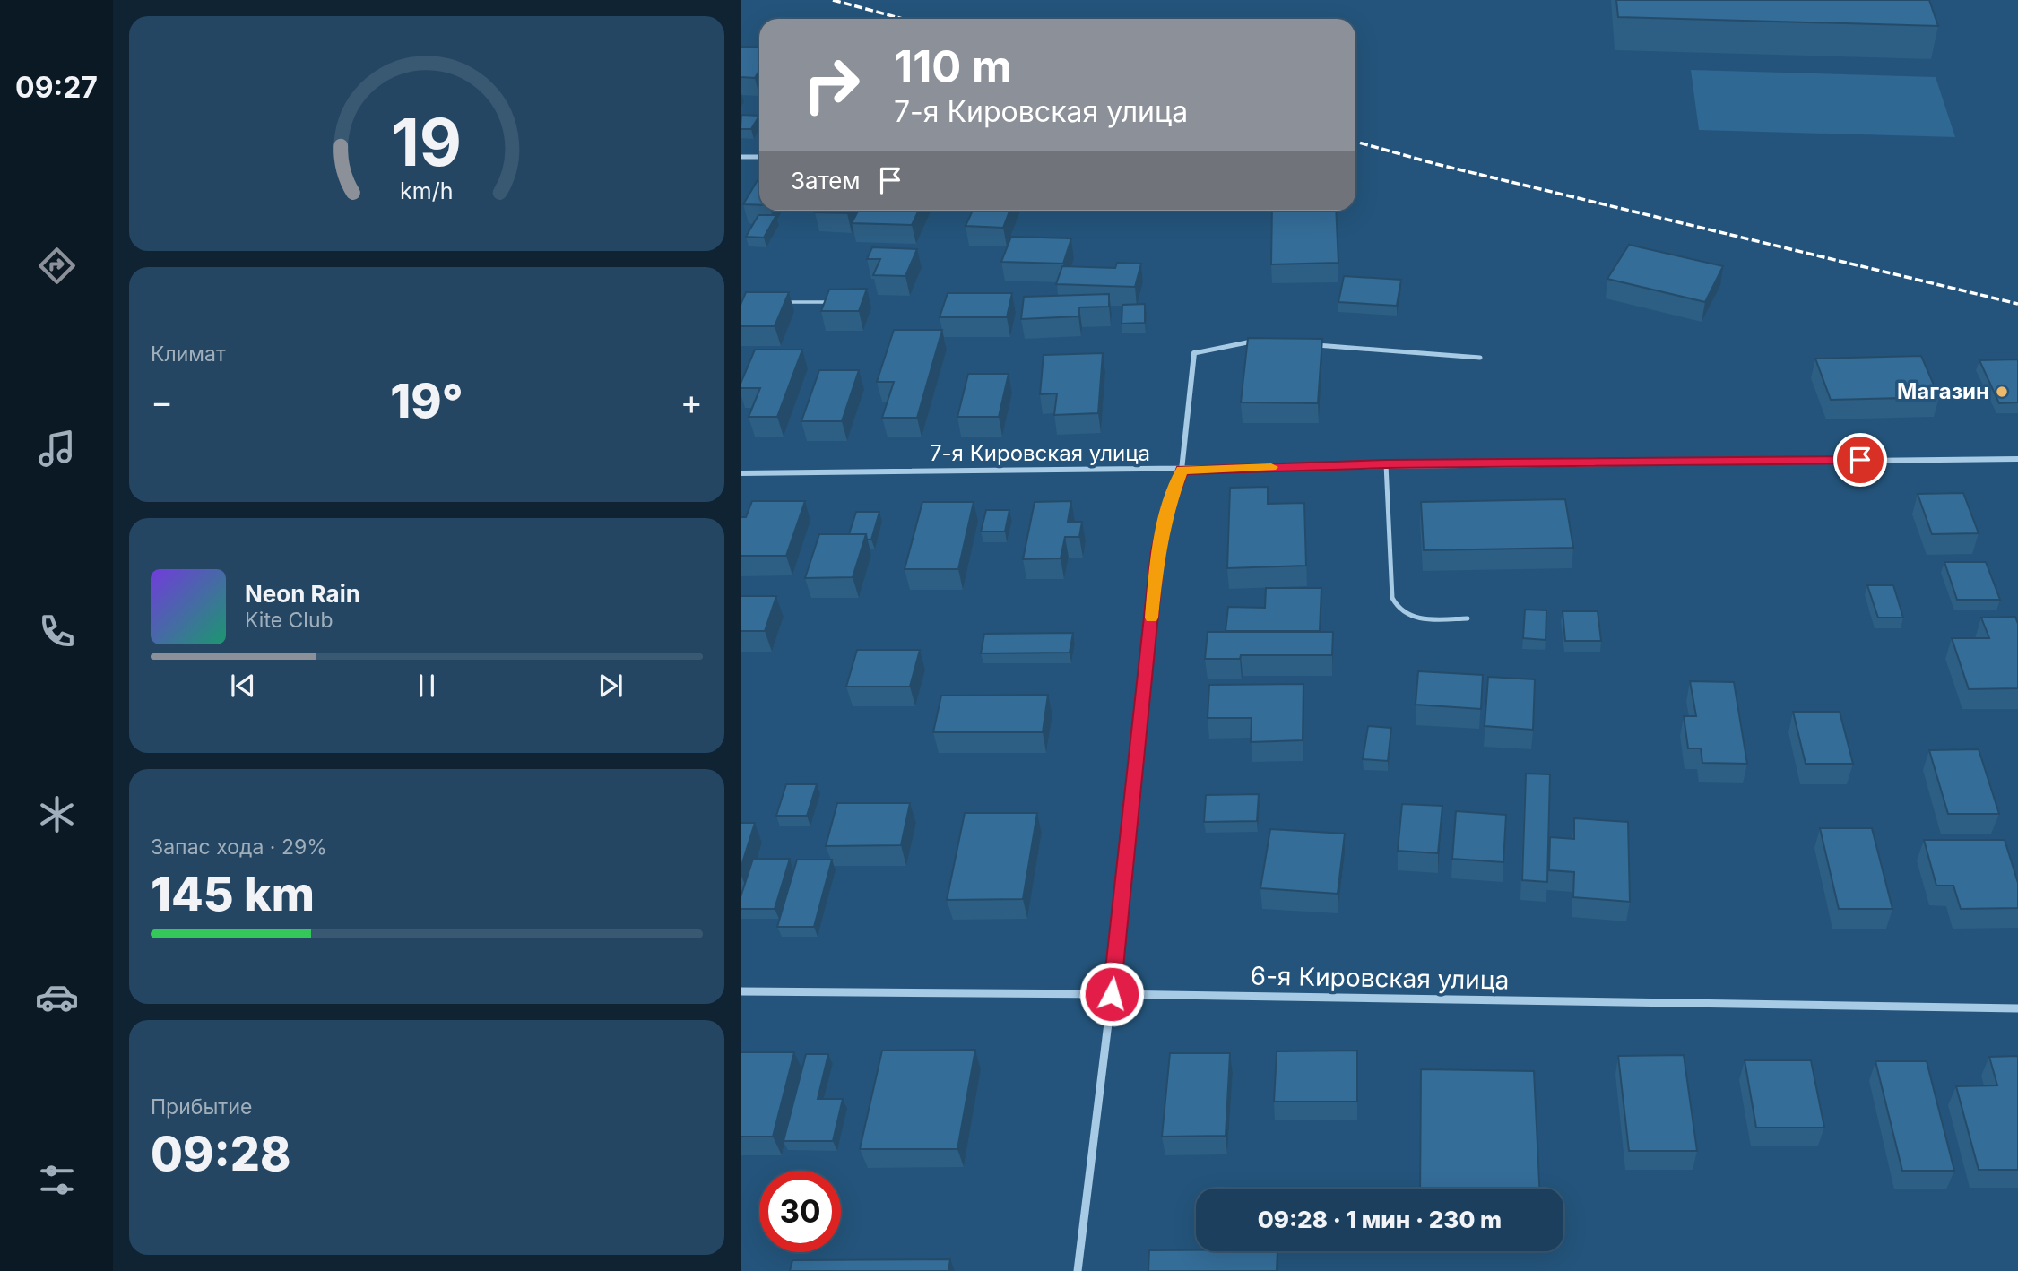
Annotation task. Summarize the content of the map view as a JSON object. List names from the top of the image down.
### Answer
{
  "streets": {
    "street": ["7-я Кировская улица", "6-я Кировская улица"]
  },
  "places": ["Магазин"],
  "page": {
    "tabs": "09:27",
    "turn": ["110 m", "7-я Кировская улица"],
    "then": "Затем",
    "tile": [
      "Климат",
      ["Запас хода · 29%", "145 km"],
      ["Прибытие", "09:28"]
    ],
    "heat": ["−", "19°", "+"],
    "song": ["Neon Rain", "Kite Club"],
    "limit": "30",
    "trip": "09:28 · 1 мин · 230 m",
    "gauge": ["19", "km/h"]
  }
}
